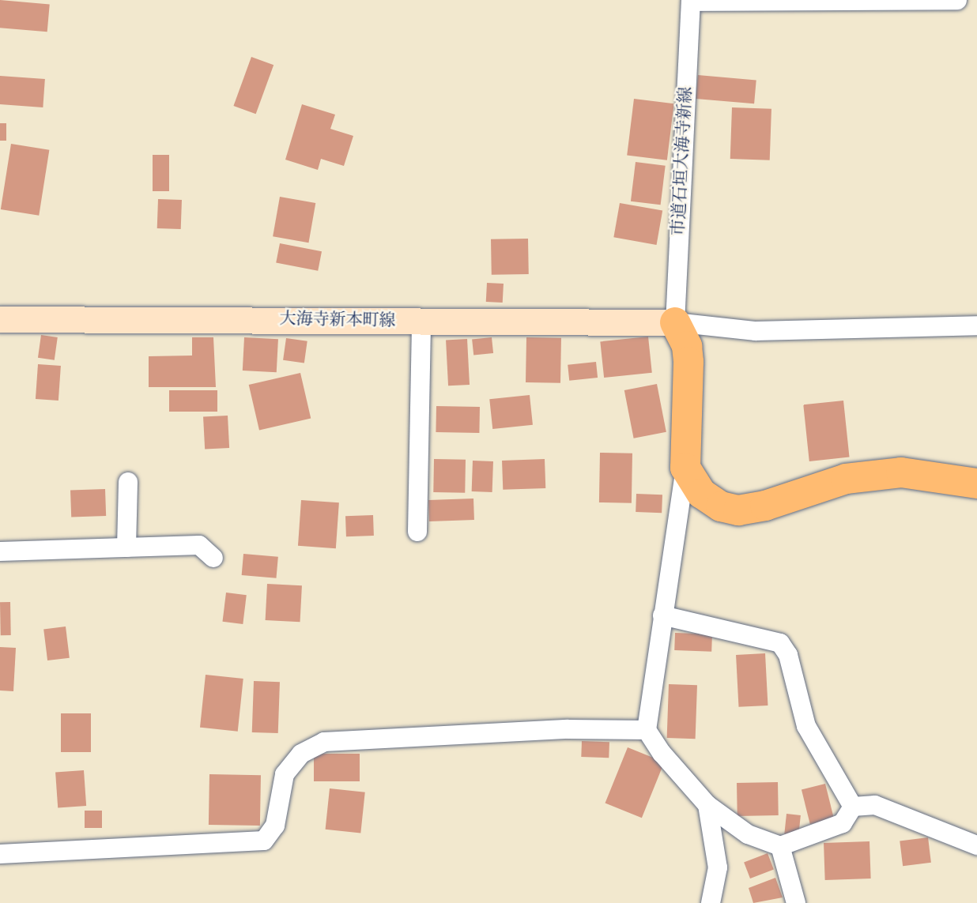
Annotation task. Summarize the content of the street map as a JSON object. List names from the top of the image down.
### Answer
{
  "streets": {
    "main road": ["大海寺新本町線"],
    "street": ["市道石垣大海寺新線"]
  },
  "crossings": [
    ["市道石垣大海寺新線", "大海寺新本町線"]
  ]
}
